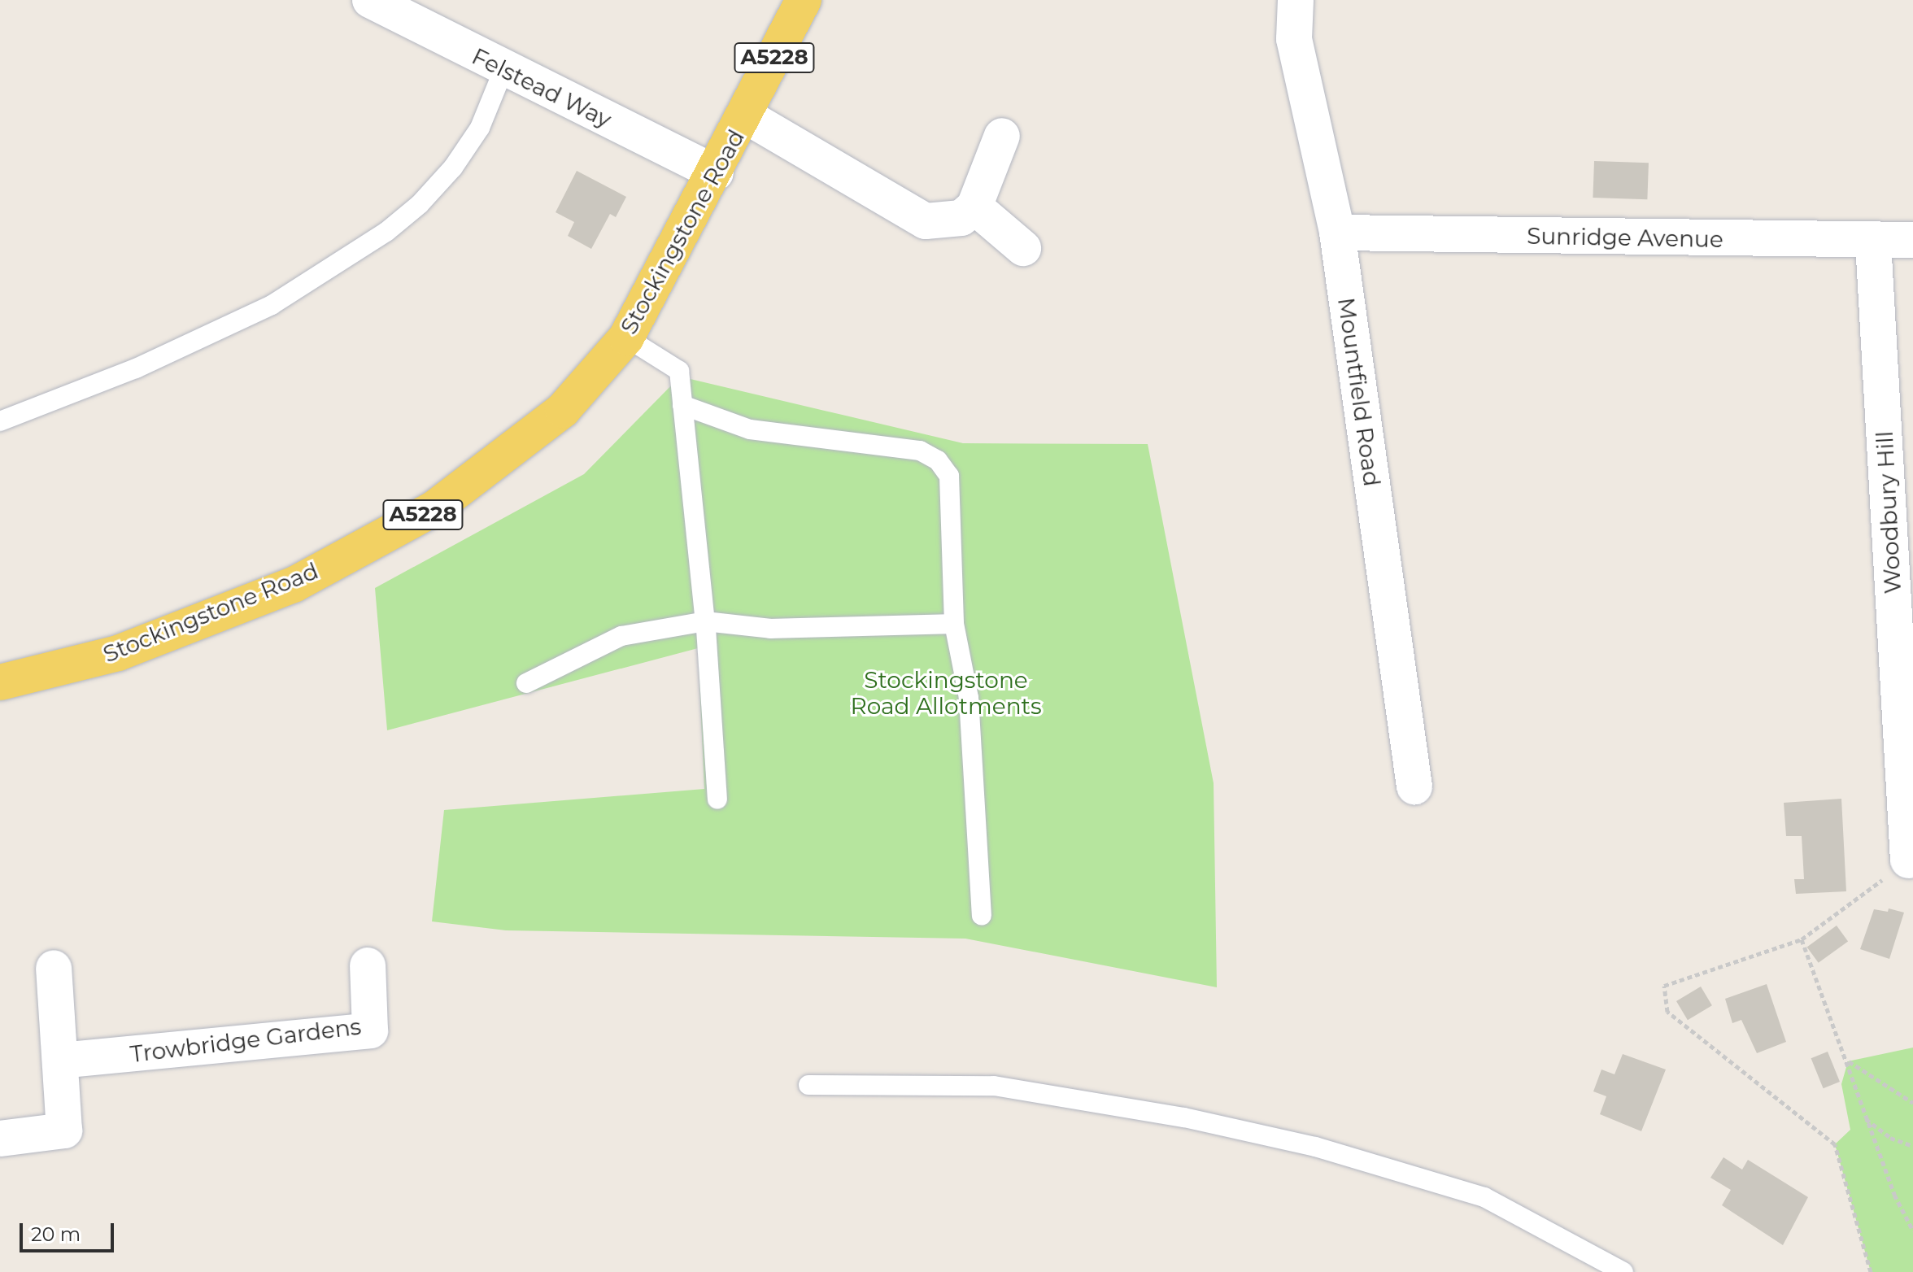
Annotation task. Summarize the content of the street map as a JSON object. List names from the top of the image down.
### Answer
{
  "streets": {
    "main road": ["A5228", "Stockingstone Road"],
    "street": [
      "Felstead Way",
      "Sunridge Avenue",
      "Mountfield Road",
      "Woodbury Hill",
      "Trowbridge Gardens"
    ]
  },
  "crossings": [
    ["Felstead Way", "Stockingstone Road"],
    ["Sunridge Avenue", "Mountfield Road"],
    ["Sunridge Avenue", "Woodbury Hill"]
  ],
  "parks": ["Stockingstone Road Allotments"],
  "scale_bar": "20 m"
}
